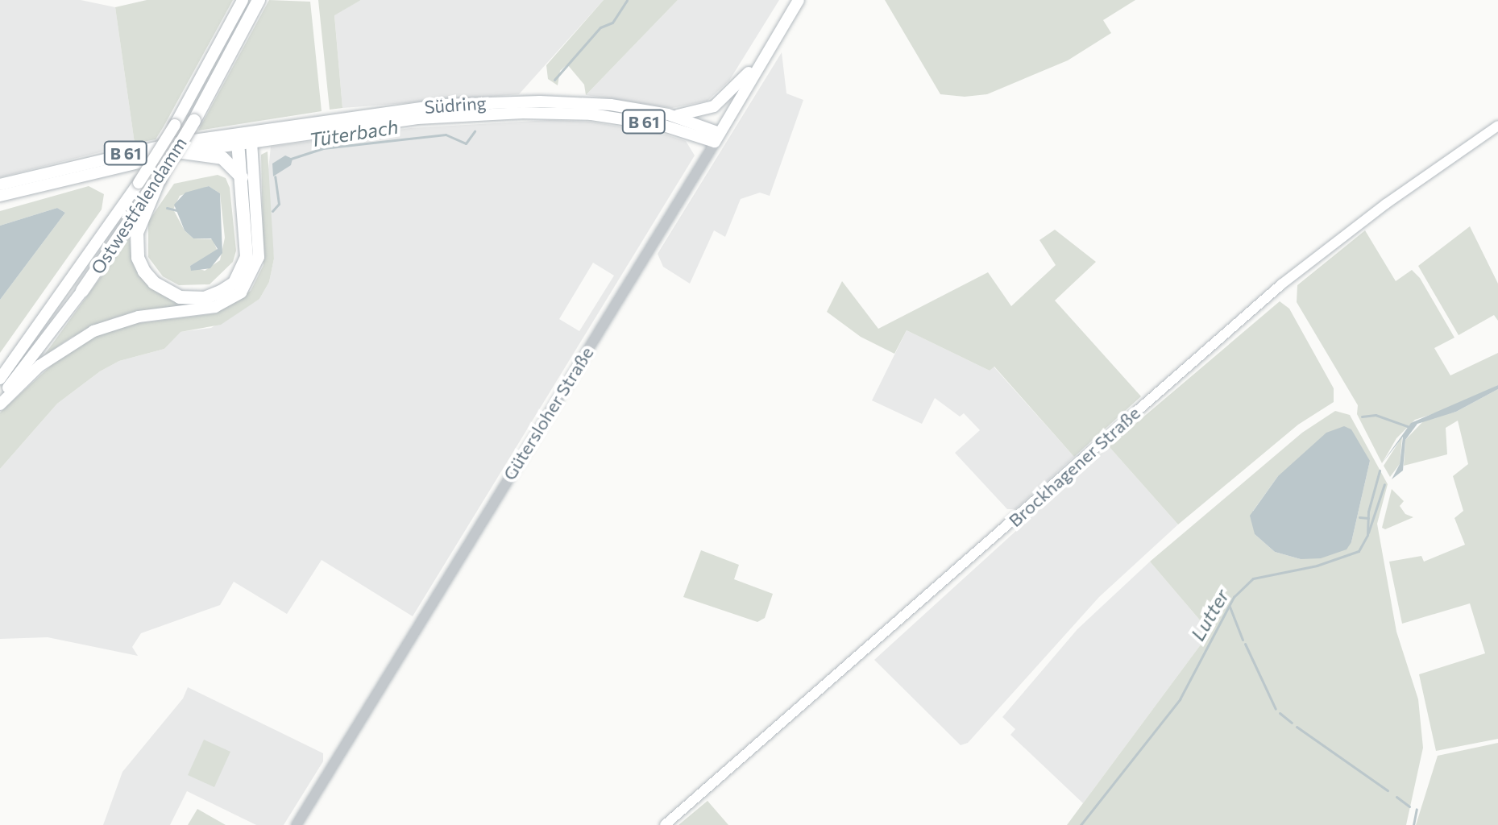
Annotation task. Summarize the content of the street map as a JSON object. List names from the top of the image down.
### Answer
{
  "streets": {
    "highway": ["B 61", "Ostwestfalendamm"],
    "main road": ["Südring", "Gütersloher Straße", "Brockhagener Straße"]
  },
  "crossings": [
    ["Südring", "B 61"],
    ["Südring", "Gütersloher Straße"],
    ["B 61", "Gütersloher Straße"]
  ],
  "water": ["Tüterbach", "Lutter"]
}
